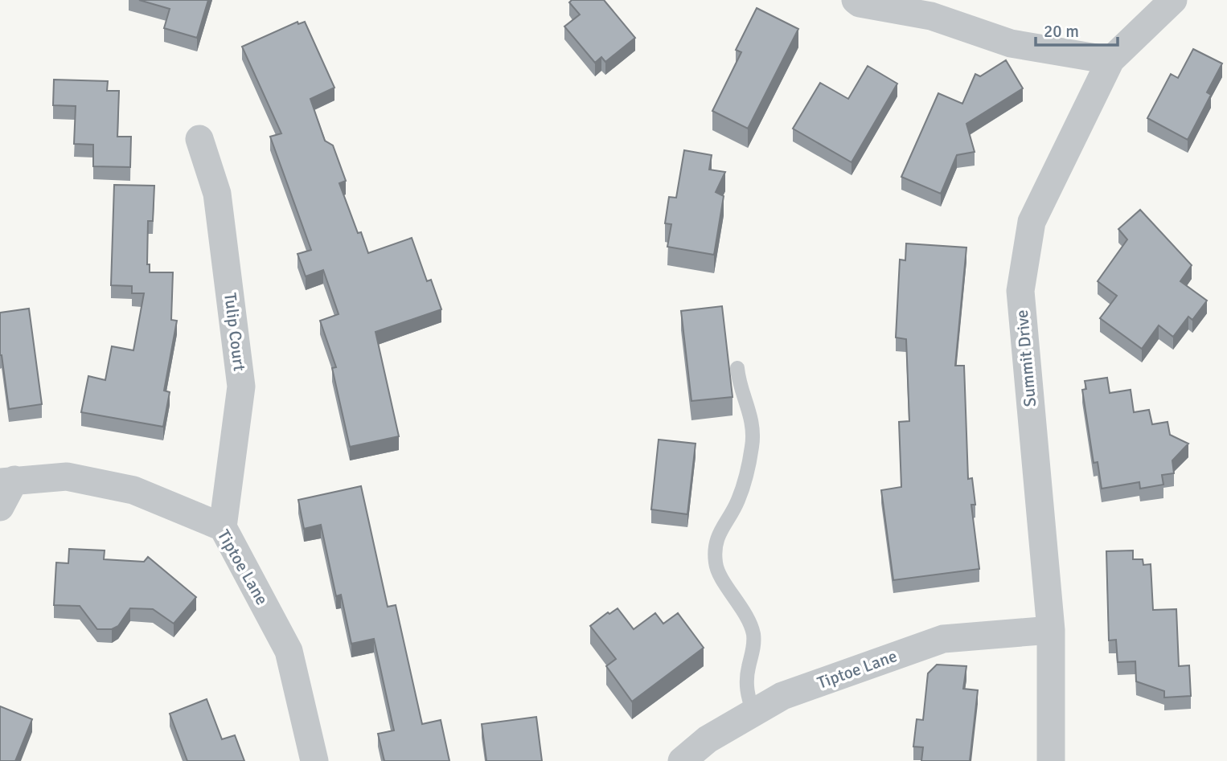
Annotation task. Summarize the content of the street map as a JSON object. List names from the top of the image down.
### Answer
{
  "streets": {
    "street": ["Tulip Court", "Summit Drive", "Tiptoe Lane"]
  },
  "crossings": [
    ["Tulip Court", "Tiptoe Lane"],
    ["Summit Drive", "Tiptoe Lane"]
  ],
  "scale_bar": "20 m"
}
